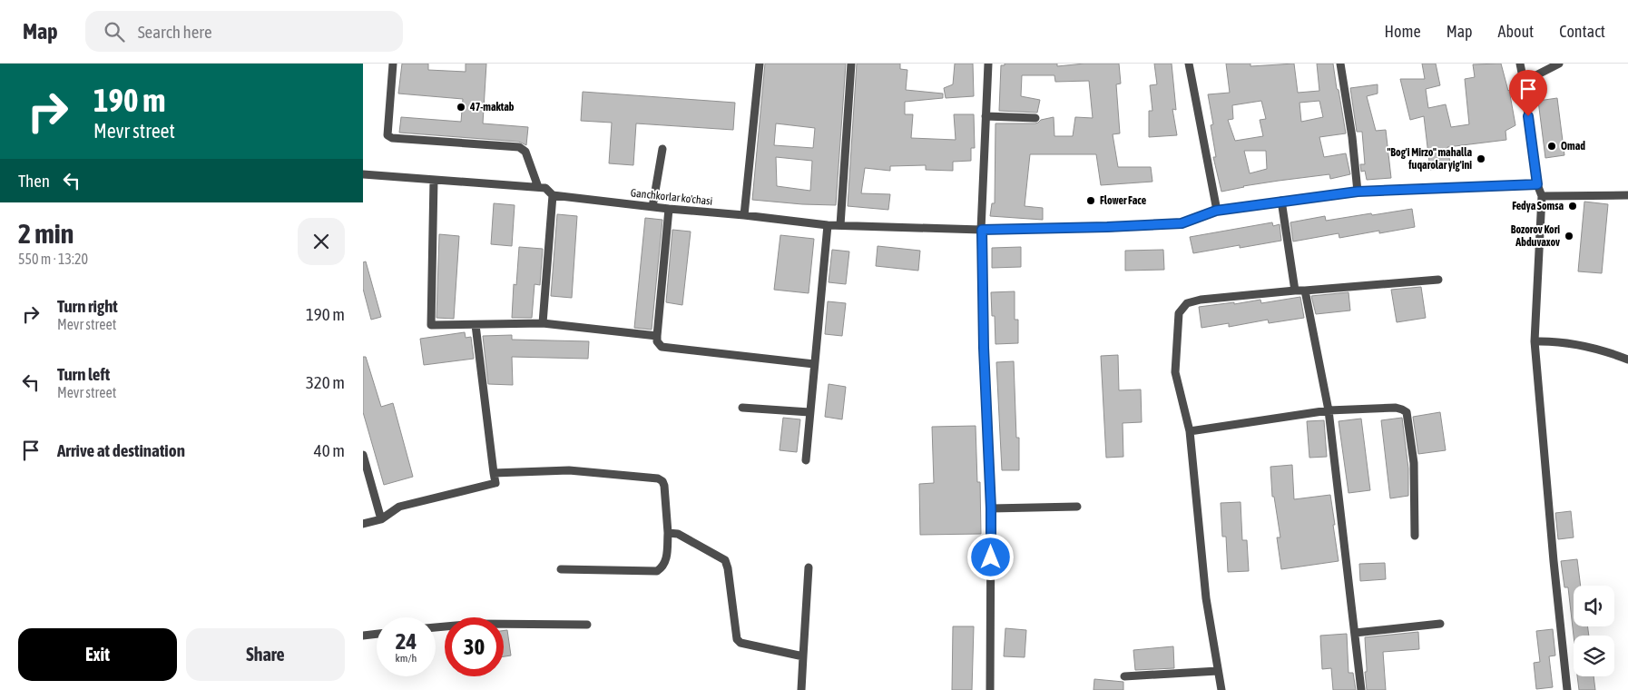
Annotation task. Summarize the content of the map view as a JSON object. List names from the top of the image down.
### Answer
{
  "streets": {
    "street": ["Ganchkorlar ko'chasi"]
  },
  "places": [
    "47-maktab",
    "Omad",
    "\"Bog'i Mirzo\" mahalla fuqarolar yig'ini",
    "Flower Face",
    "Fedya Somsa",
    "Bozorov Kori Abduvaxov"
  ],
  "page": {
    "header": "Map",
    "search": "Search here",
    "nav": [
      "Home",
      "Map",
      "About",
      "Contact"
    ],
    "turn": ["190 m", "Mevr street"],
    "then": "Then",
    "heading": ["2 min", "550 m · 13:20"],
    "list": [
      {
        "name": "Turn right",
        "note": "Mevr street",
        "value": "190 m"
      },
      {
        "name": "Turn left",
        "note": "Mevr street",
        "value": "320 m"
      },
      {
        "name": "Arrive at destination",
        "value": "40 m"
      }
    ],
    "speed": "24 km/h",
    "limit": "30",
    "buttons": ["Exit", "Share"]
  }
}
